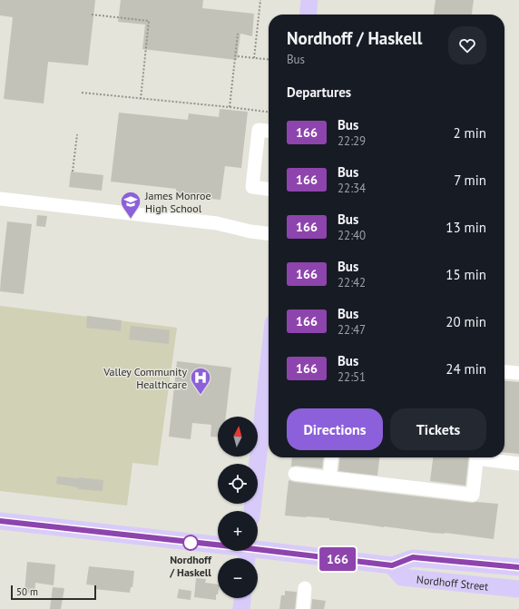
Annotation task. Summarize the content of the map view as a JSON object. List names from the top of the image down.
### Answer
{
  "streets": {
    "main road": ["Nordhoff Street"]
  },
  "places": {
    "school or university": ["James Monroe High School"],
    "hospital": ["Valley Community Healthcare"],
    "other": ["Nordhoff / Haskell"]
  },
  "lines": ["bus line 166"],
  "scale_bar": "50 m",
  "north": "top",
  "page": {
    "on_map": "166",
    "heading": [
      ["Nordhoff / Haskell", "Bus"],
      "Departures"
    ],
    "list": [
      {
        "mark": "166",
        "name": "Bus",
        "note": "22:29",
        "value": "2 min"
      },
      {
        "mark": "166",
        "name": "Bus",
        "note": "22:34",
        "value": "7 min"
      },
      {
        "mark": "166",
        "name": "Bus",
        "note": "22:40",
        "value": "13 min"
      },
      {
        "mark": "166",
        "name": "Bus",
        "note": "22:42",
        "value": "15 min"
      },
      {
        "mark": "166",
        "name": "Bus",
        "note": "22:47",
        "value": "20 min"
      },
      {
        "mark": "166",
        "name": "Bus",
        "note": "22:51",
        "value": "24 min"
      }
    ],
    "buttons": ["Directions", "Tickets"],
    "map_buttons": ["+", "−"],
    "scale": "50 m"
  }
}
